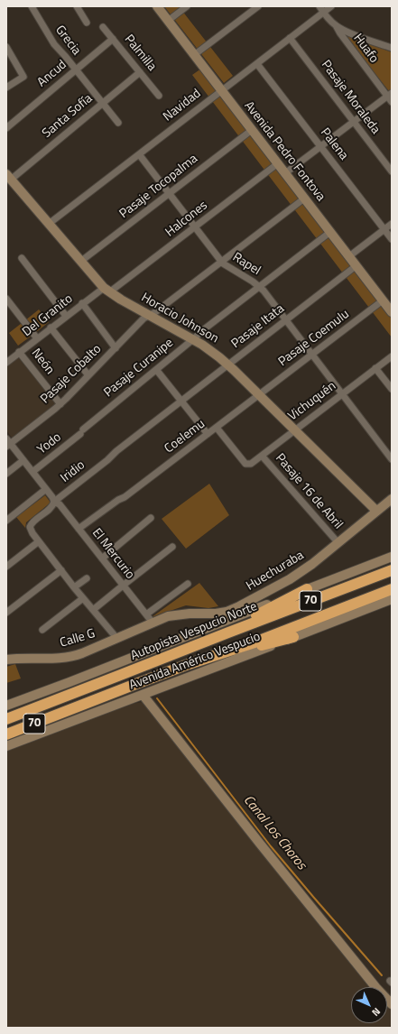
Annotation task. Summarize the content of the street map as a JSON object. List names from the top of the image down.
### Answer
{
  "streets": {
    "highway": ["70", "Autopista Vespucio Norte"],
    "street": [
      "Grecia",
      "Huafo",
      "Palmilla",
      "Ancud",
      "Pasaje Moraleda",
      "Navidad",
      "Santa Sofía",
      "Palena",
      "Avenida Pedro Fontova",
      "Pasaje Tocopalma",
      "Halcones",
      "Rapel",
      "Del Granito",
      "Horacio Johnson",
      "Pasaje Itata",
      "Pasaje Coemulu",
      "Neón",
      "Pasaje Curanipe",
      "Pasaje Cobalto",
      "Vichuquén",
      "Coelemu",
      "Yodo",
      "Iridio",
      "Pasaje 16 de Abril",
      "El Mercurio",
      "Huechuraba",
      "Calle G",
      "Avenida Américo Vespucio"
    ]
  },
  "crossings": [
    ["Grecia", "Ancud"],
    ["Grecia", "Santa Sofía"],
    ["Palmilla", "Ancud"],
    ["Palmilla", "Santa Sofía"],
    ["Pasaje Moraleda", "Navidad"],
    ["Navidad", "Palena"],
    ["Navidad", "Avenida Pedro Fontova"],
    ["Navidad", "Rapel"],
    ["Navidad", "Horacio Johnson"],
    ["Santa Sofía", "Horacio Johnson"],
    ["Avenida Pedro Fontova", "Pasaje Tocopalma"],
    ["Avenida Pedro Fontova", "Halcones"],
    ["Avenida Pedro Fontova", "Pasaje Itata"],
    ["Avenida Pedro Fontova", "Pasaje Coemulu"],
    ["Avenida Pedro Fontova", "Pasaje Curanipe"],
    ["Avenida Pedro Fontova", "Pasaje Cobalto"],
    ["Pasaje Tocopalma", "Rapel"],
    ["Pasaje Tocopalma", "Horacio Johnson"],
    ["Halcones", "Rapel"],
    ["Halcones", "Del Granito"],
    ["Halcones", "Horacio Johnson"],
    ["Rapel", "Pasaje Itata"],
    ["Rapel", "Pasaje Coemulu"],
    ["Rapel", "Pasaje Curanipe"],
    ["Rapel", "Pasaje Cobalto"],
    ["Rapel", "Vichuquén"],
    ["Del Granito", "Horacio Johnson"],
    ["Del Granito", "Neón"],
    ["Horacio Johnson", "Pasaje Itata"],
    ["Horacio Johnson", "Pasaje Coemulu"],
    ["Horacio Johnson", "Pasaje Curanipe"],
    ["Horacio Johnson", "Pasaje Cobalto"],
    ["Horacio Johnson", "Vichuquén"],
    ["Horacio Johnson", "Coelemu"],
    ["Horacio Johnson", "Huechuraba"],
    ["Pasaje Itata", "Iridio"],
    ["Pasaje Coemulu", "Coelemu"],
    ["Neón", "Pasaje Cobalto"],
    ["Pasaje Curanipe", "Yodo"],
    ["Pasaje Cobalto", "El Mercurio"],
    ["Vichuquén", "Coelemu"],
    ["Vichuquén", "Pasaje 16 de Abril"],
    ["Coelemu", "El Mercurio"],
    ["Yodo", "El Mercurio"],
    ["Iridio", "El Mercurio"],
    ["Pasaje 16 de Abril", "Huechuraba"],
    ["El Mercurio", "Huechuraba"],
    ["El Mercurio", "Calle G"],
    ["Huechuraba", "Calle G"]
  ],
  "water": ["Canal Los Choros"],
  "north": "bottom right"
}
